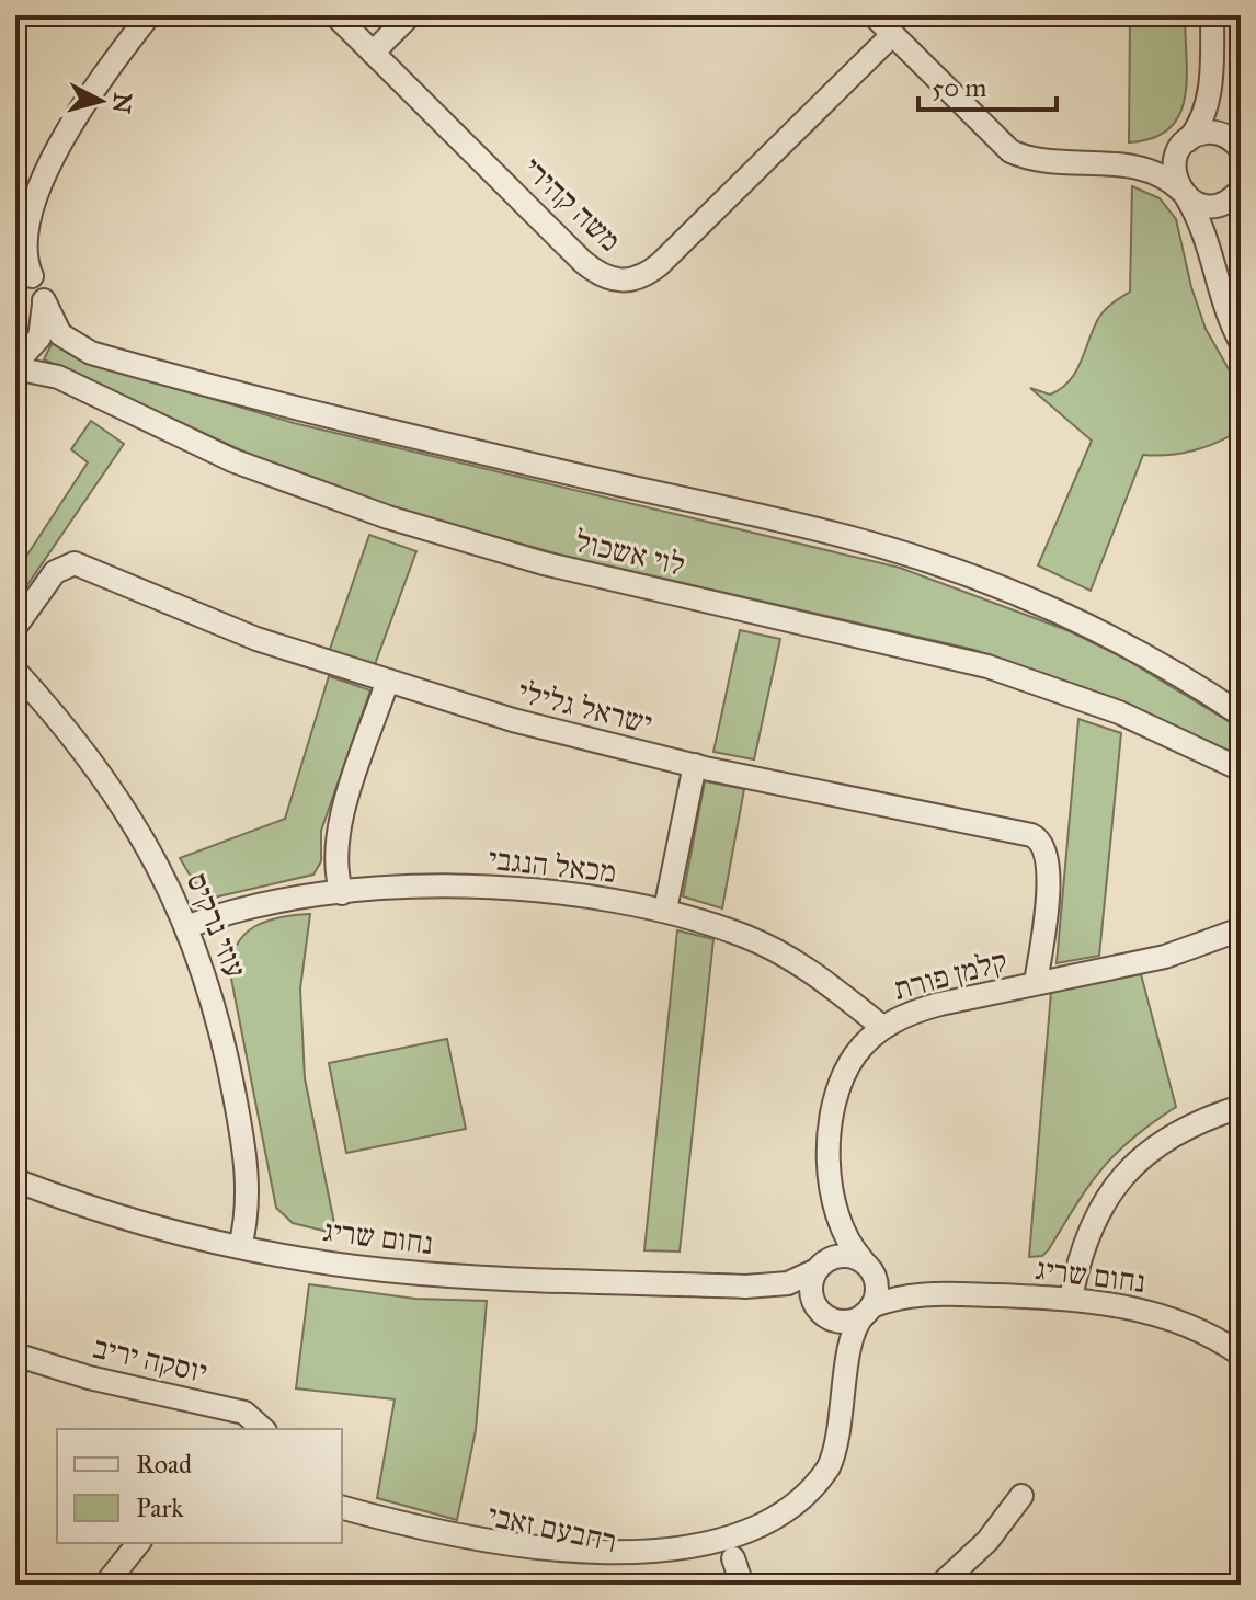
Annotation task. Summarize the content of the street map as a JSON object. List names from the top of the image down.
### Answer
{
  "streets": {
    "street": [
      "משה קהירי",
      "לוי אשכול",
      "ישראל גלילי",
      "מכאל הנגבי",
      "עוזי נרקיס",
      "קלמן פורת",
      "נחום שריג",
      "יוסקה יריב",
      "רחבעם זאבי"
    ]
  },
  "crossings": [
    ["ישראל גלילי", "קלמן פורת"],
    ["מכאל הנגבי", "עוזי נרקיס"],
    ["מכאל הנגבי", "קלמן פורת"],
    ["עוזי נרקיס", "נחום שריג"],
    ["קלמן פורת", "נחום שריג"]
  ],
  "legend": ["Road", "Park"],
  "scale_bar": "50 m",
  "north": "right"
}
